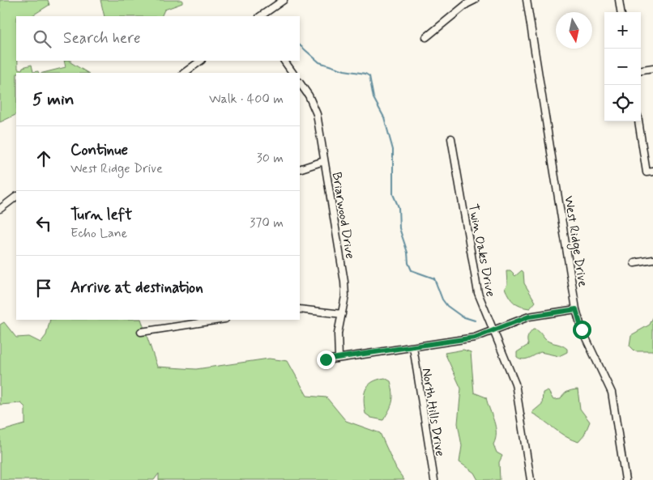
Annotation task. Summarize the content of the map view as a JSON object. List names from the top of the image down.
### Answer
{
  "streets": {
    "street": [
      "Briarwood Drive",
      "West Ridge Drive",
      "Twin Oaks Drive",
      "North Hills Drive"
    ]
  },
  "north": "bottom",
  "page": {
    "map_buttons": ["+", "−"],
    "search": "Search here",
    "heading": ["5 min", "Walk · 400 m"],
    "list": [
      ["Continue", "West Ridge Drive", "30 m"],
      ["Turn left", "Echo Lane", "370 m"],
      "Arrive at destination"
    ]
  }
}
